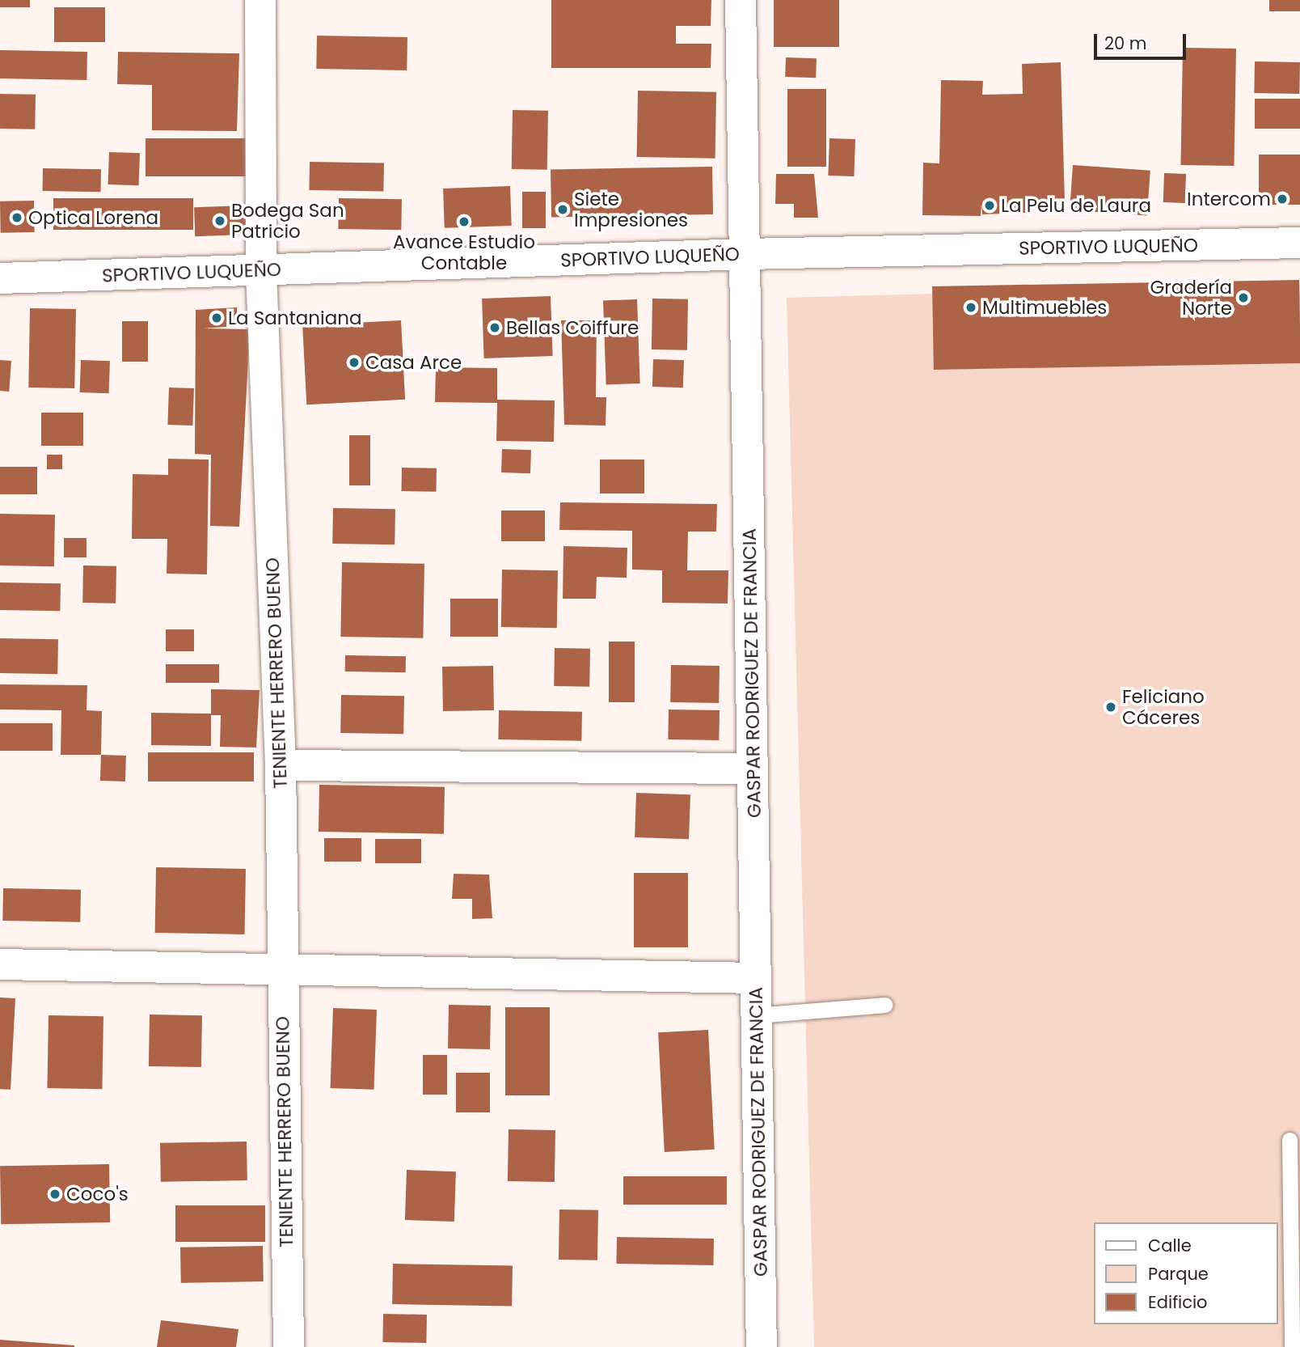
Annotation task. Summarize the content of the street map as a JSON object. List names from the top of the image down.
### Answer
{
  "streets": {
    "street": ["SPORTIVO LUQUEÑO", "TENIENTE HERRERO BUENO", "GASPAR RODRIGUEZ DE FRANCIA"]
  },
  "crossings": [
    ["SPORTIVO LUQUEÑO", "TENIENTE HERRERO BUENO"],
    ["SPORTIVO LUQUEÑO", "GASPAR RODRIGUEZ DE FRANCIA"]
  ],
  "places": [
    "Intercom",
    "La Pelu de Laura",
    "Siete Impresiones",
    "Optica Lorena",
    "Bodega San Patricio",
    "Avance Estudio Contable",
    "Gradería Norte",
    "Multimuebles",
    "La Santaniana",
    "Bellas Coiffure",
    "Casa Arce",
    "Feliciano Cáceres",
    "Coco's"
  ],
  "legend": ["Calle", "Parque", "Edificio"],
  "scale_bar": "20 m"
}
